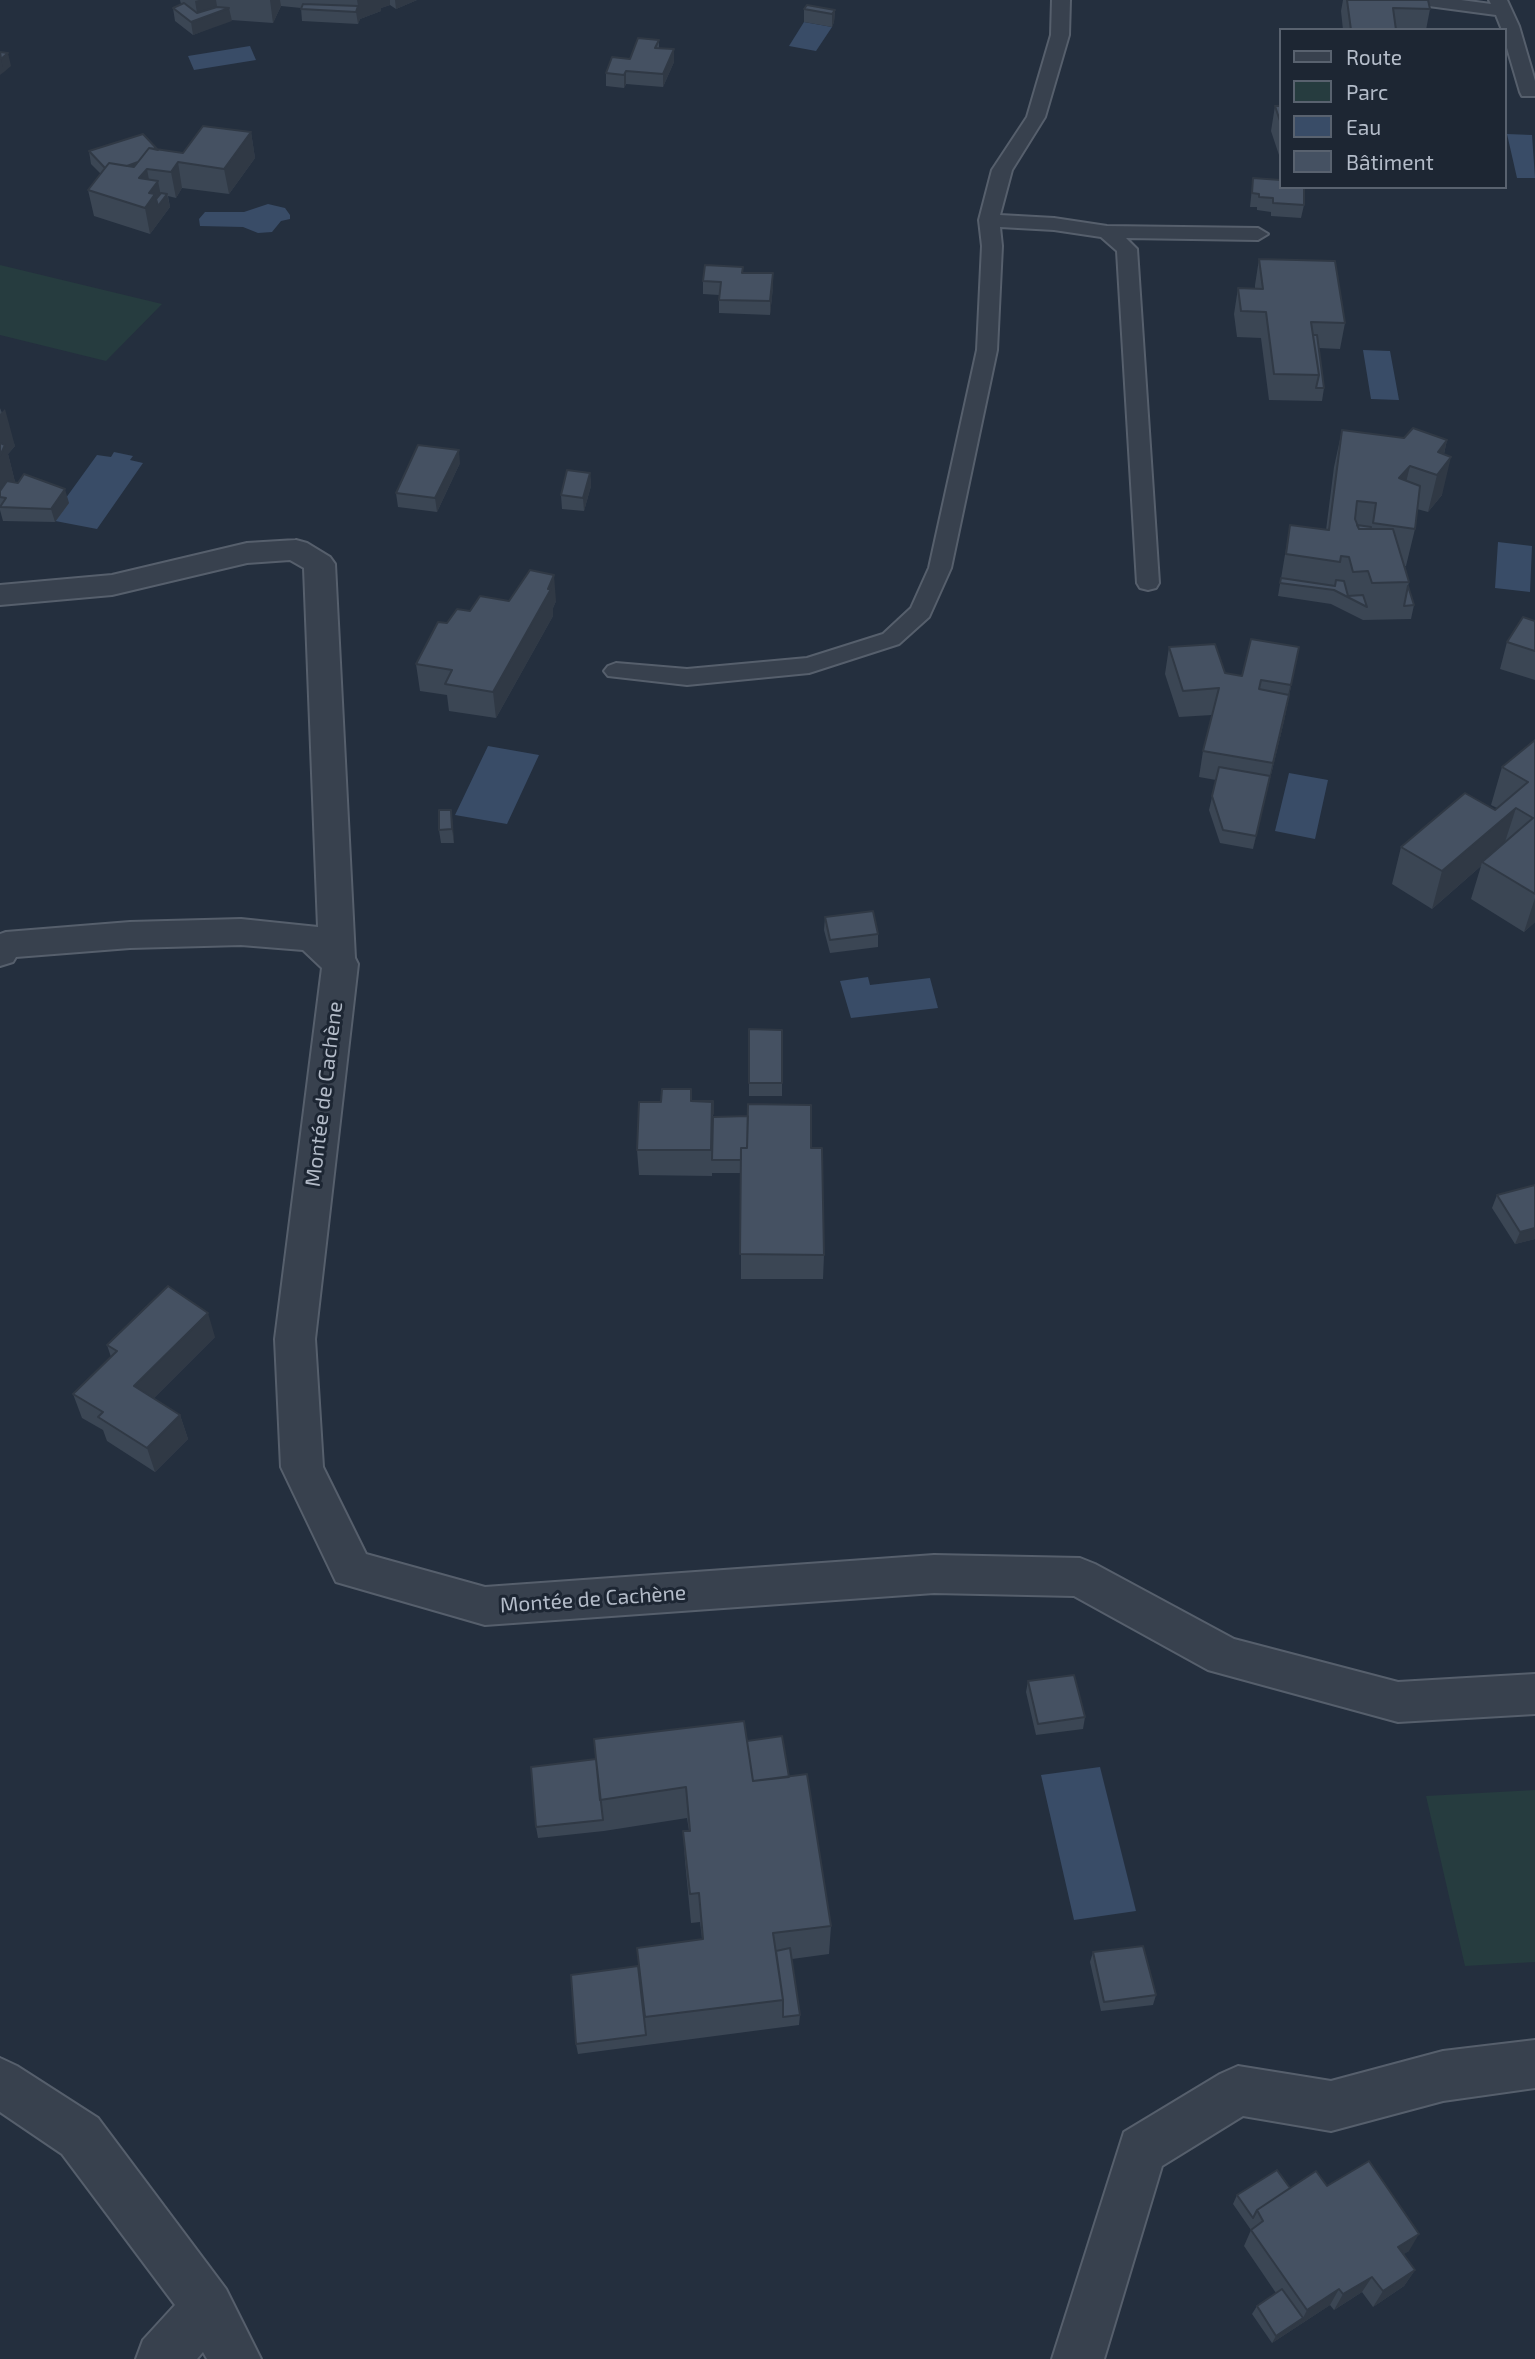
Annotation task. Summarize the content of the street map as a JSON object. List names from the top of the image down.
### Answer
{
  "streets": {
    "street": ["Montée de Cachène"]
  },
  "legend": [
    "Route",
    "Parc",
    "Eau",
    "Bâtiment"
  ]
}
